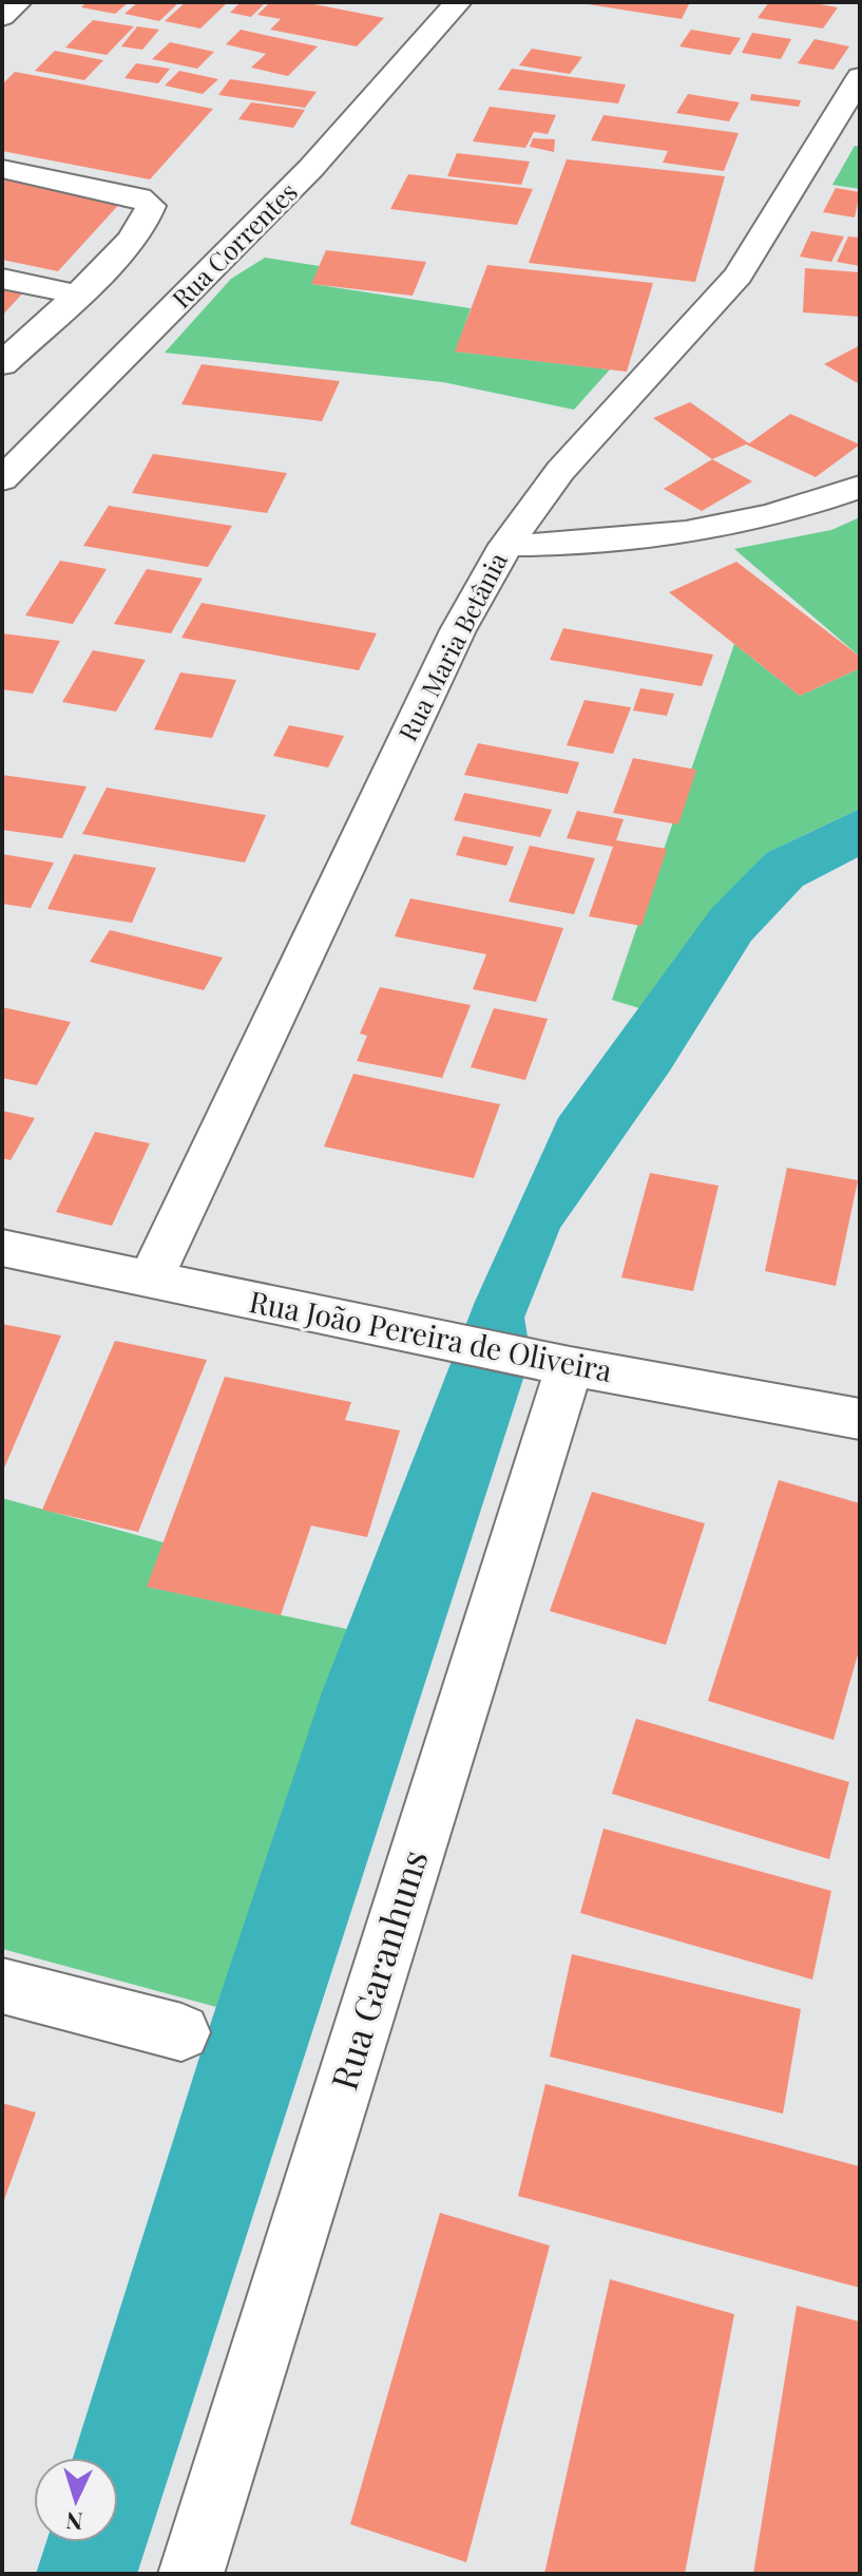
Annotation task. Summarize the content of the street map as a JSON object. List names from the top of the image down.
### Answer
{
  "streets": {
    "street": [
      "Rua Correntes",
      "Rua Maria Betânia",
      "Rua João Pereira de Oliveira",
      "Rua Garanhuns"
    ]
  },
  "crossings": [
    ["Rua Maria Betânia", "Rua João Pereira de Oliveira"],
    ["Rua João Pereira de Oliveira", "Rua Garanhuns"]
  ],
  "north": "bottom"
}
